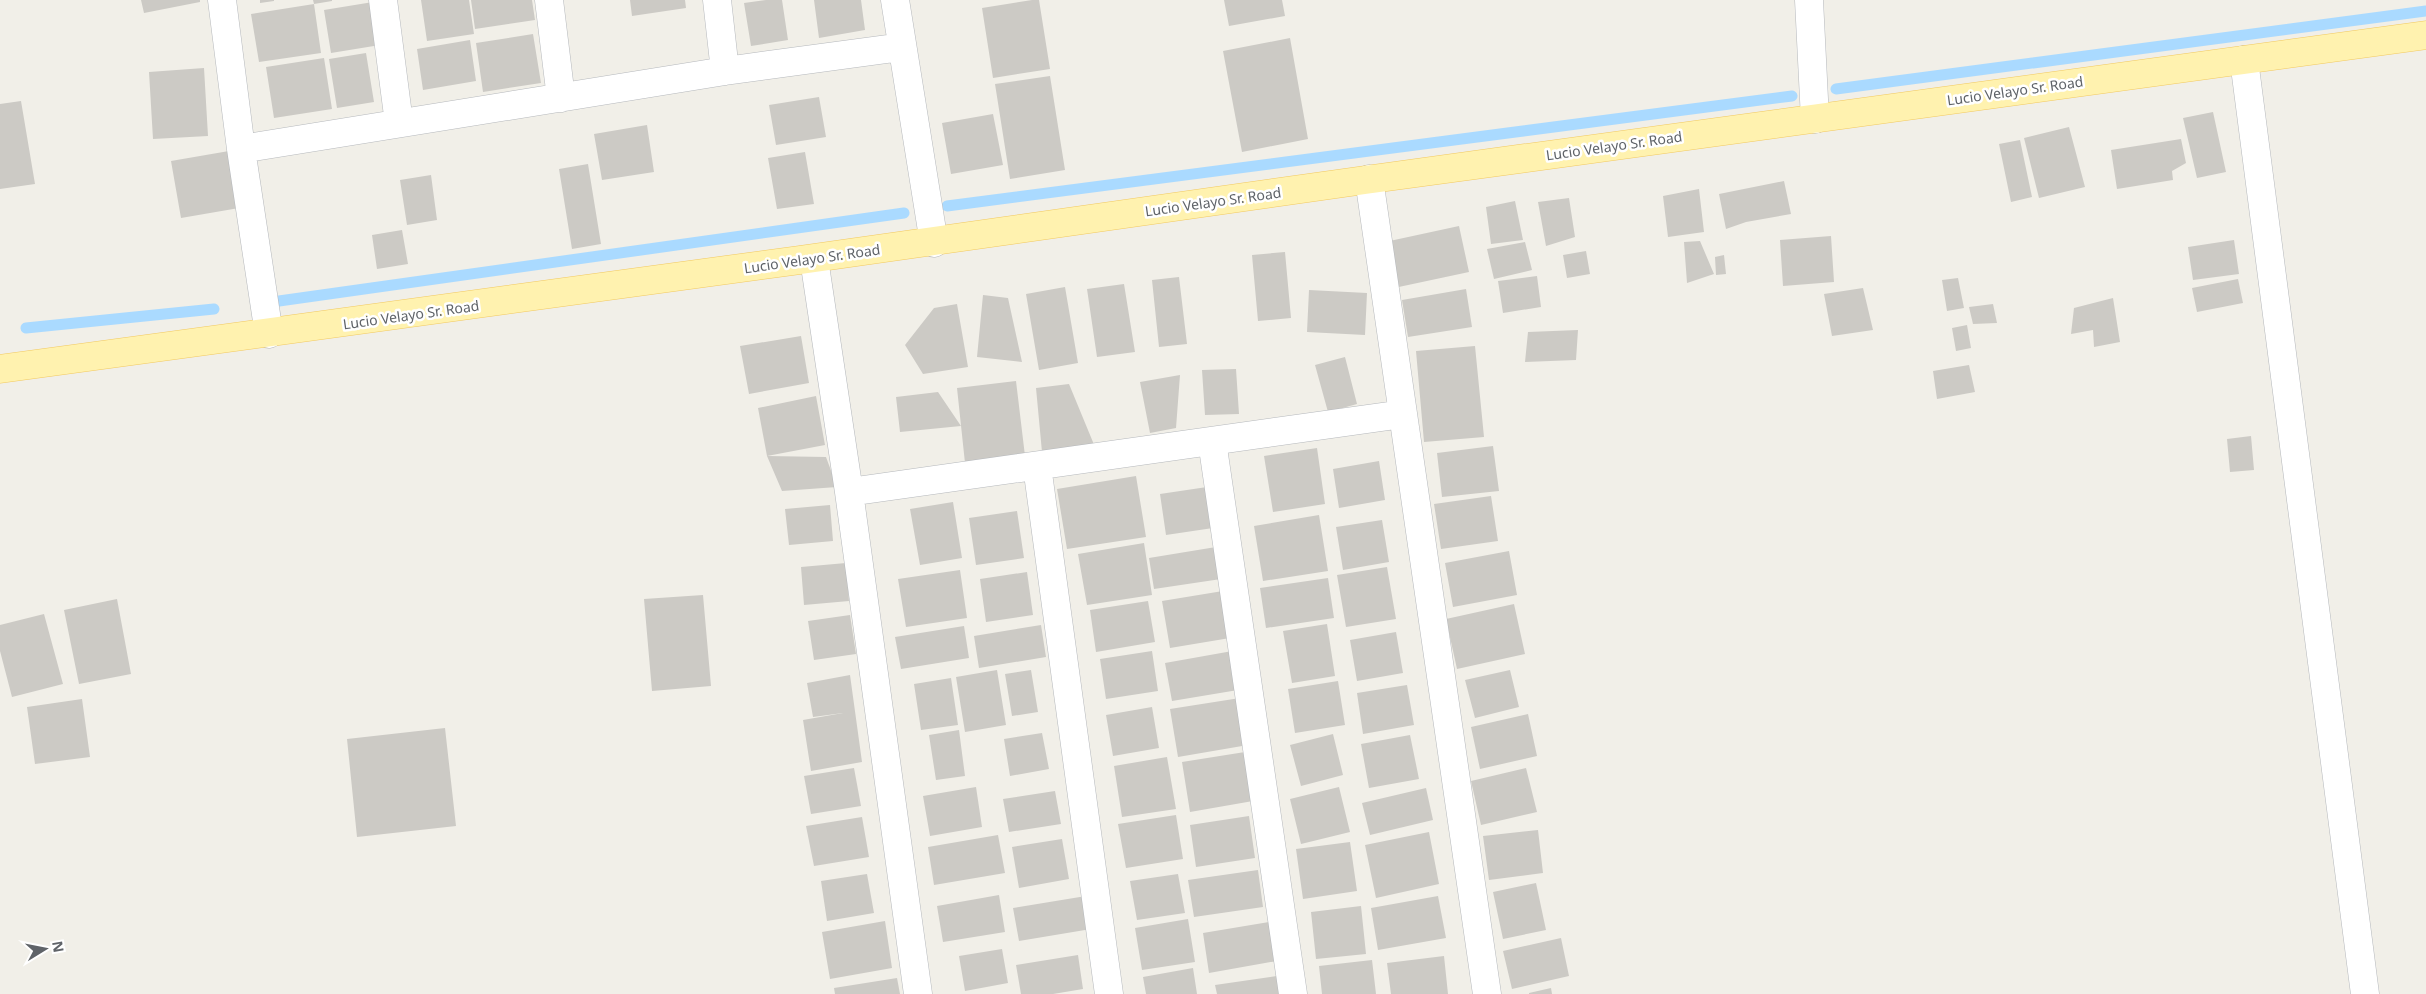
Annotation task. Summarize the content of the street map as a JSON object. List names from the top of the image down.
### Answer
{
  "streets": {
    "main road": ["Lucio Velayo Sr. Road"]
  },
  "north": "right"
}
